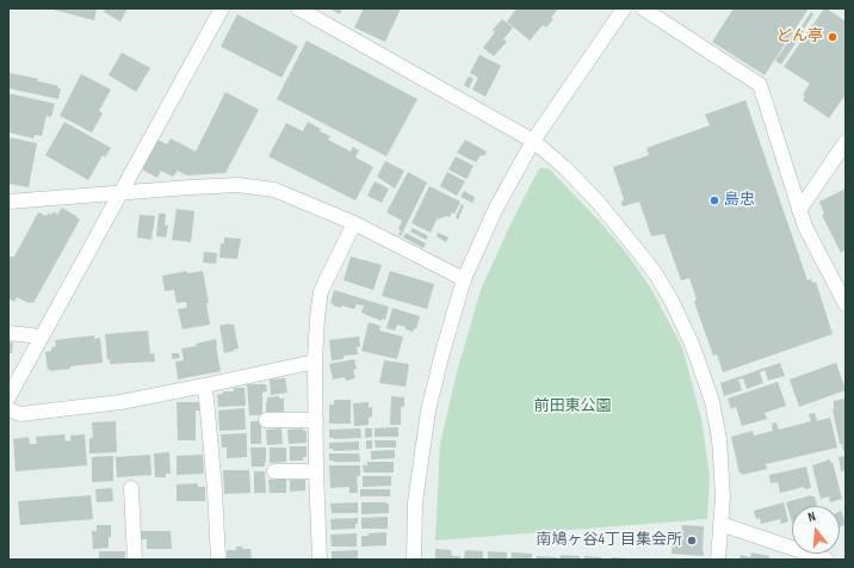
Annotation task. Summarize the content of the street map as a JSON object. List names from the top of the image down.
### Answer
{
  "parks": ["前田東公園"],
  "places": ["どん亭", "島忠", "南鳩ヶ谷4丁目集会所"],
  "north": "top"
}
